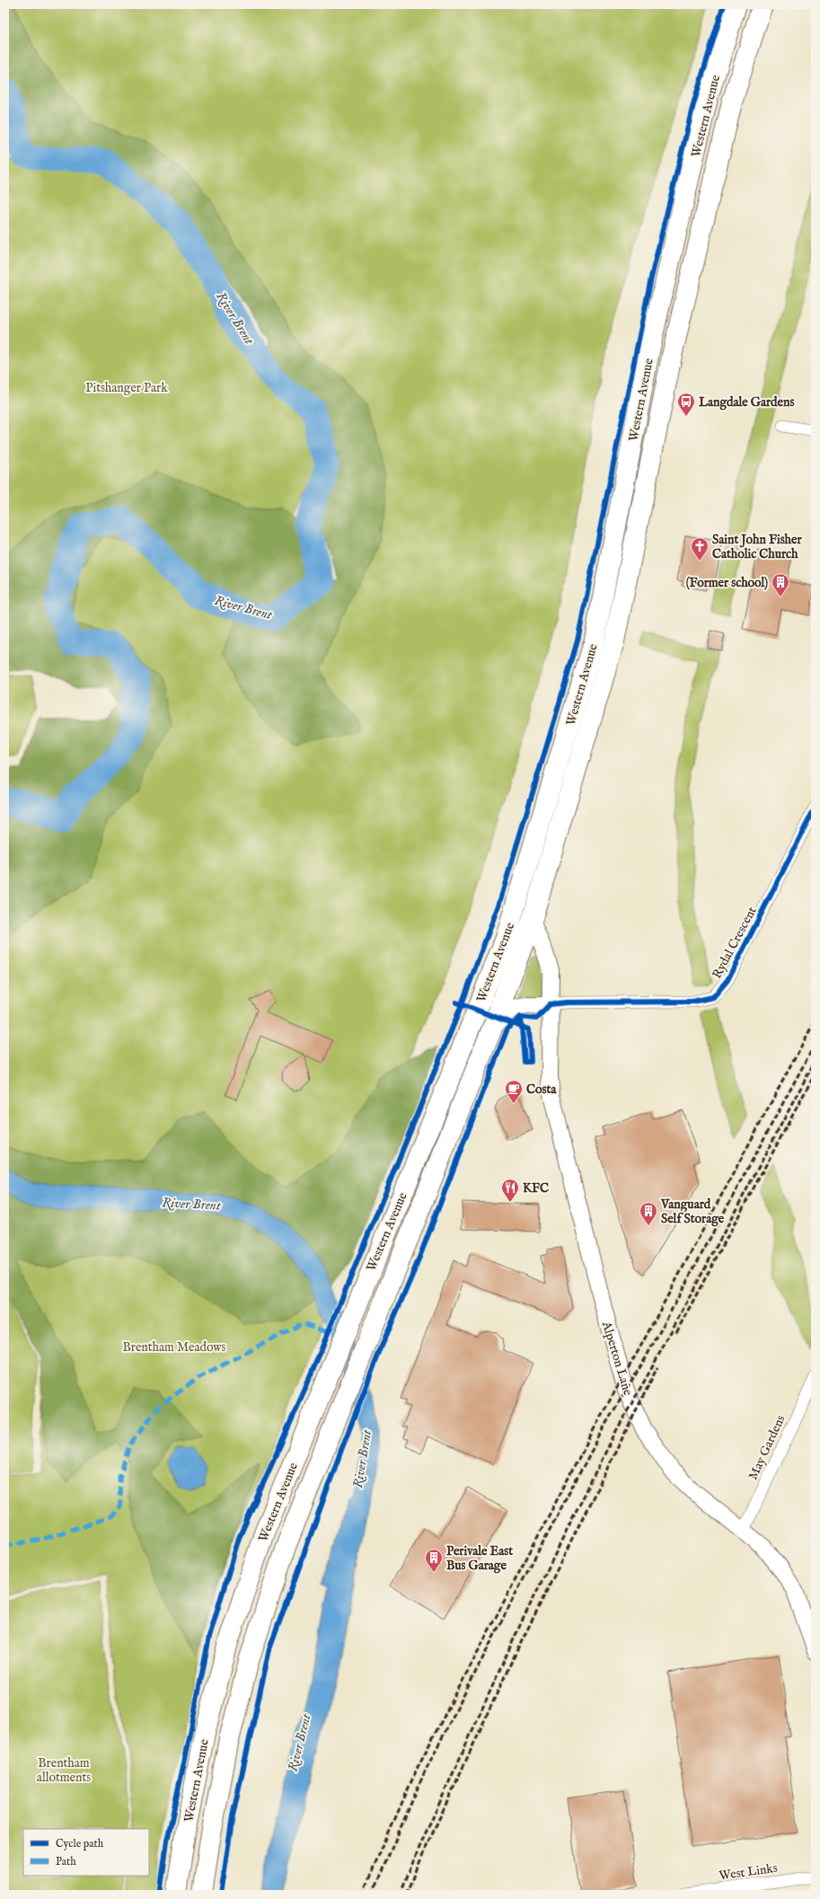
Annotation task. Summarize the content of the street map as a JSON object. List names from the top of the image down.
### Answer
{
  "streets": {
    "highway": ["Western Avenue"],
    "main road": ["Alperton Lane"],
    "street": ["Rydal Crescent", "May Gardens", "West Links"]
  },
  "crossings": [
    ["Western Avenue", "Alperton Lane"],
    ["Rydal Crescent", "Alperton Lane"],
    ["Alperton Lane", "May Gardens"]
  ],
  "water": ["River Brent"],
  "parks": ["Pitshanger Park", "Brentham Meadows", "Brentham allotments"],
  "places": {
    "bus stop": ["Langdale Gardens"],
    "church": ["Saint John Fisher Catholic Church"],
    "building": ["(Former school)", "Vanguard Self Storage", "Perivale East Bus Garage"],
    "cafe": ["Costa"],
    "restaurant": ["KFC"]
  },
  "legend": ["Cycle path", "Path"]
}
